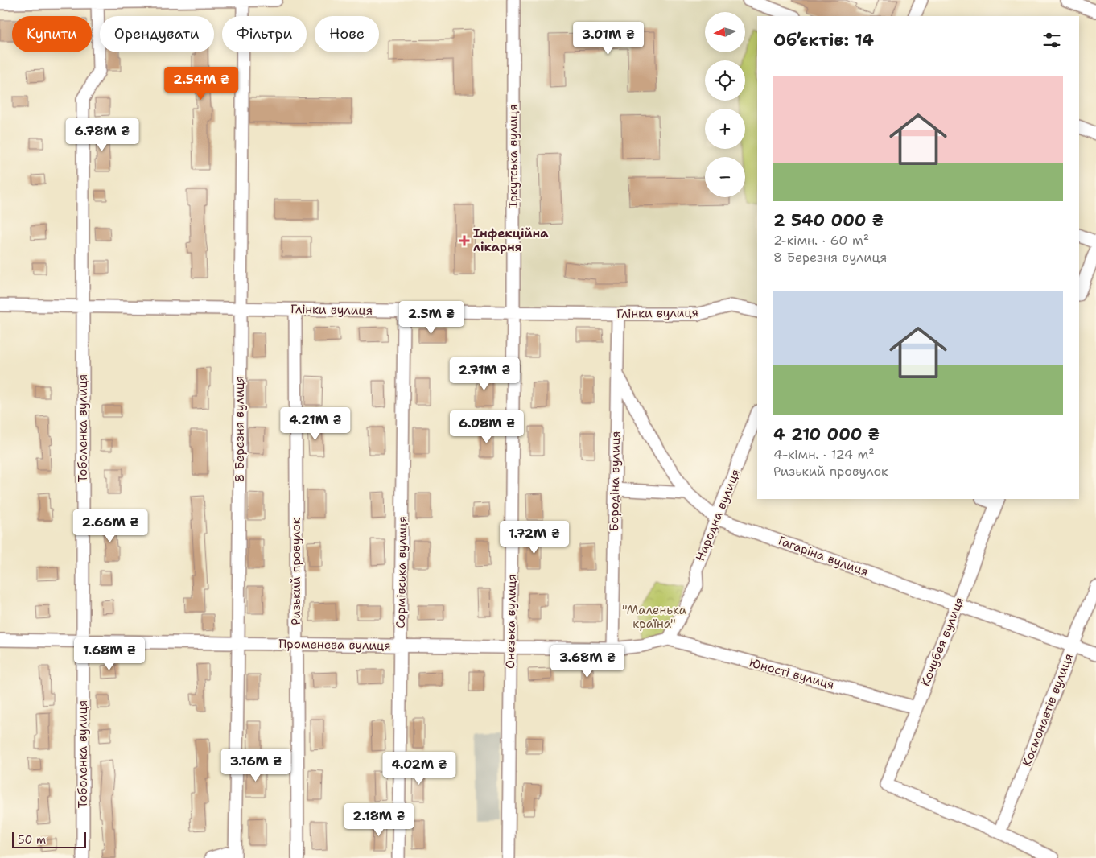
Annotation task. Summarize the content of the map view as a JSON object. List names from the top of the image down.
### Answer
{
  "streets": {
    "street": [
      "Іркутська вулиця",
      "Глінки вулиця",
      "Тоболенка вулиця",
      "8 Березня вулиця",
      "Бородіна вулиця",
      "Народна вулиця",
      "Гагаріна вулиця",
      "Ризький провулок",
      "Сормівська вулиця",
      "Онезька вулиця",
      "Кочубея вулиця",
      "Променева вулиця",
      "Юності вулиця",
      "Космонавтів вулиця"
    ]
  },
  "crossings": [
    ["Іркутська вулиця", "Глінки вулиця"],
    ["Іркутська вулиця", "Онезька вулиця"],
    ["Глінки вулиця", "Тоболенка вулиця"],
    ["Глінки вулиця", "8 Березня вулиця"],
    ["Глінки вулиця", "Бородіна вулиця"],
    ["Глінки вулиця", "Ризький провулок"],
    ["Глінки вулиця", "Сормівська вулиця"],
    ["Глінки вулиця", "Онезька вулиця"],
    ["Тоболенка вулиця", "Променева вулиця"],
    ["8 Березня вулиця", "Променева вулиця"],
    ["Бородіна вулиця", "Гагаріна вулиця"],
    ["Бородіна вулиця", "Променева вулиця"],
    ["Народна вулиця", "Гагаріна вулиця"],
    ["Народна вулиця", "Променева вулиця"],
    ["Народна вулиця", "Юності вулиця"],
    ["Гагаріна вулиця", "Кочубея вулиця"],
    ["Гагаріна вулиця", "Космонавтів вулиця"],
    ["Ризький провулок", "Променева вулиця"],
    ["Сормівська вулиця", "Променева вулиця"],
    ["Онезька вулиця", "Променева вулиця"],
    ["Кочубея вулиця", "Юності вулиця"],
    ["Кочубея вулиця", "Космонавтів вулиця"],
    ["Променева вулиця", "Юності вулиця"]
  ],
  "parks": ["\"Маленька країна\""],
  "places": {
    "health": ["Інфекційна лікарня"]
  },
  "scale_bar": "50 m",
  "north": "left",
  "page": {
    "map_buttons": ["+", "−"],
    "chip": [
      "Купити",
      "Орендувати",
      "Фільтри",
      "Нове"
    ],
    "heading": "Об’єктів: 14",
    "price": [
      "3.01M ₴",
      "2.54M ₴",
      "6.78M ₴",
      "2.5M ₴",
      "2.71M ₴",
      "4.21M ₴",
      "6.08M ₴",
      "2.66M ₴",
      "1.72M ₴",
      "1.68M ₴",
      "3.68M ₴",
      "3.16M ₴",
      "4.02M ₴",
      "2.18M ₴"
    ],
    "list": [
      {
        "name": "2 540 000 ₴",
        "note": "2-кімн. · 60 m² · 8 Березня вулиця"
      },
      {
        "name": "4 210 000 ₴",
        "note": "4-кімн. · 124 m² · Ризький провулок"
      }
    ],
    "scale": "50 m"
  }
}
